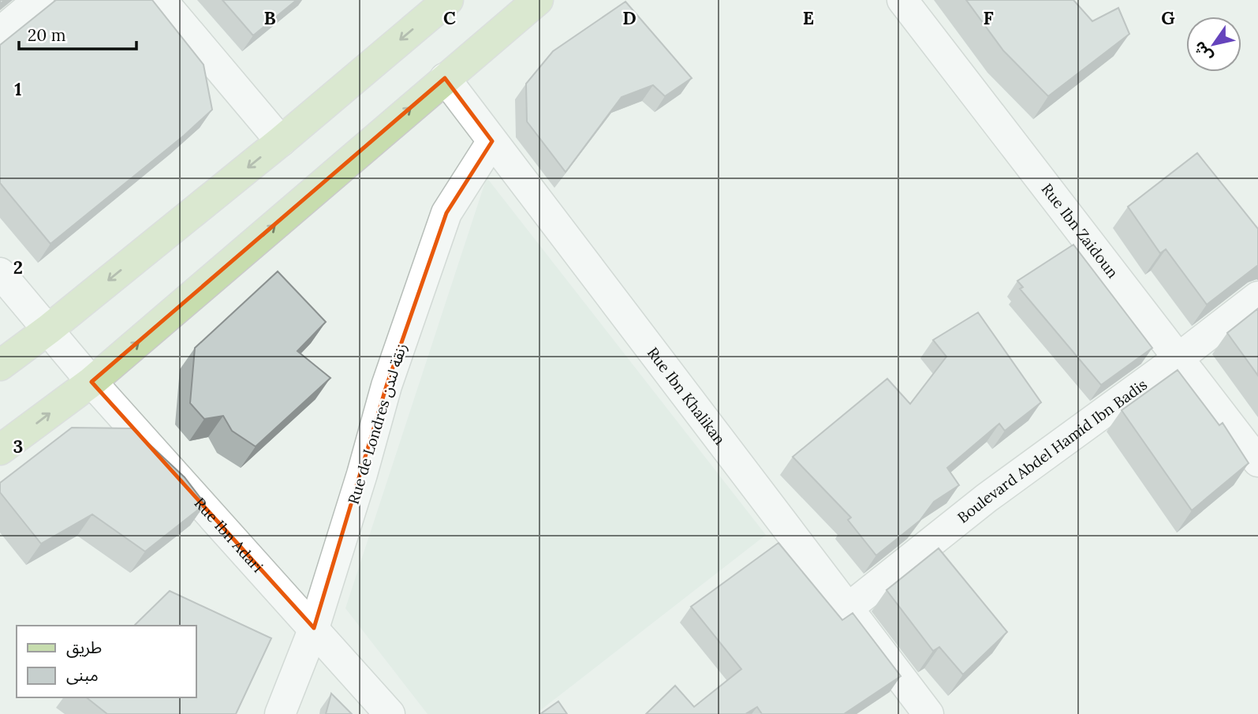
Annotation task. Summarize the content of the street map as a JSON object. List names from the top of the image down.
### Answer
{
  "streets": {
    "street": [
      "Rue Ibn Zaidoun",
      "Rue Ibn Khalikan",
      "Rue de Londres زنقة لندن",
      "Boulevard Abdel Hamid Ibn Badis",
      "Rue Ibn Adari"
    ]
  },
  "crossings": [
    ["Rue Ibn Zaidoun", "Boulevard Abdel Hamid Ibn Badis"],
    ["Rue Ibn Khalikan", "Rue de Londres زنقة لندن"],
    ["Rue Ibn Khalikan", "Boulevard Abdel Hamid Ibn Badis"],
    ["Rue de Londres زنقة لندن", "Rue Ibn Adari"]
  ],
  "legend": ["طريق", "مبنى"],
  "scale_bar": "20 m",
  "north": "bottom left",
  "grid": {
    "columns": [
      "B",
      "C",
      "D",
      "E",
      "F",
      "G"
    ],
    "rows": ["1", "2", "3"]
  }
}
